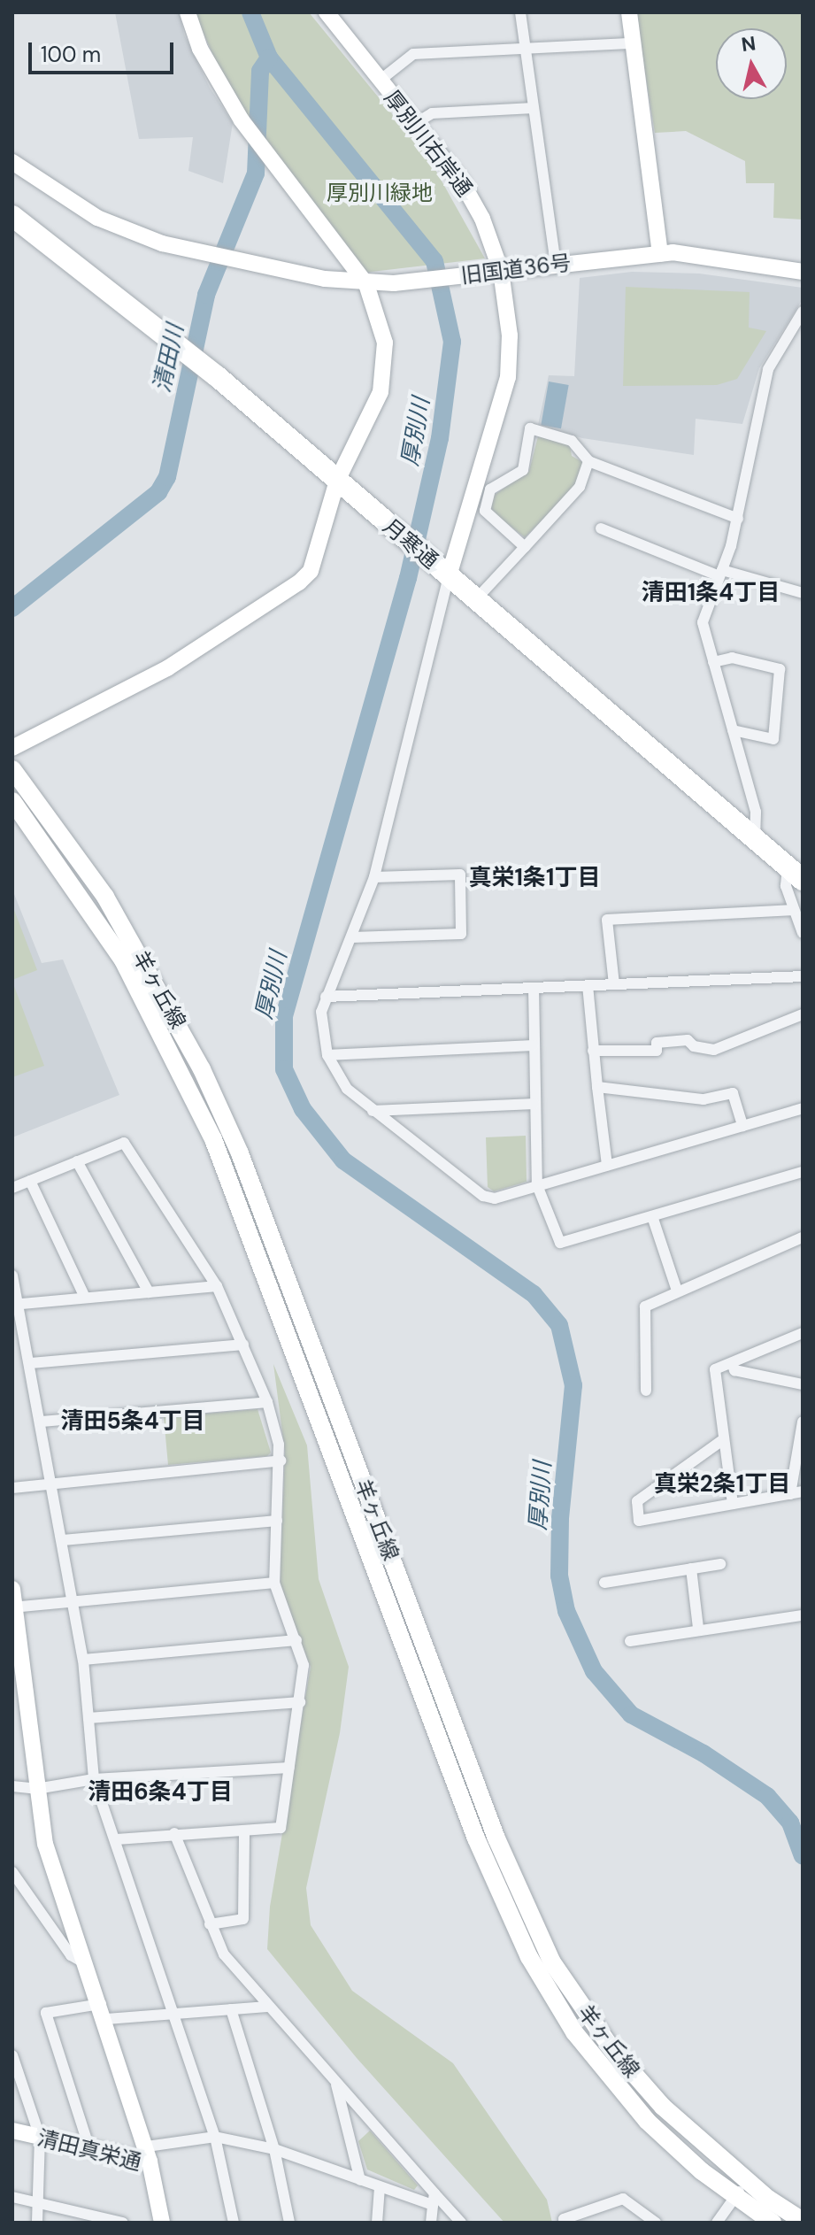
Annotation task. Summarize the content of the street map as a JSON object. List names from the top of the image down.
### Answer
{
  "streets": {
    "highway": ["月寒通"],
    "main road": ["羊ヶ丘線"],
    "street": ["厚別川右岸通", "旧国道36号", "清田真栄通"]
  },
  "crossings": [
    ["厚別川右岸通", "旧国道36号"],
    ["厚別川右岸通", "月寒通"]
  ],
  "districts": [
    "清田1条4丁目",
    "真栄1条1丁目",
    "清田5条4丁目",
    "真栄2条1丁目",
    "清田6条4丁目"
  ],
  "water": ["清田川", "厚別川"],
  "parks": ["厚別川緑地"],
  "scale_bar": "100 m",
  "north": "top"
}
